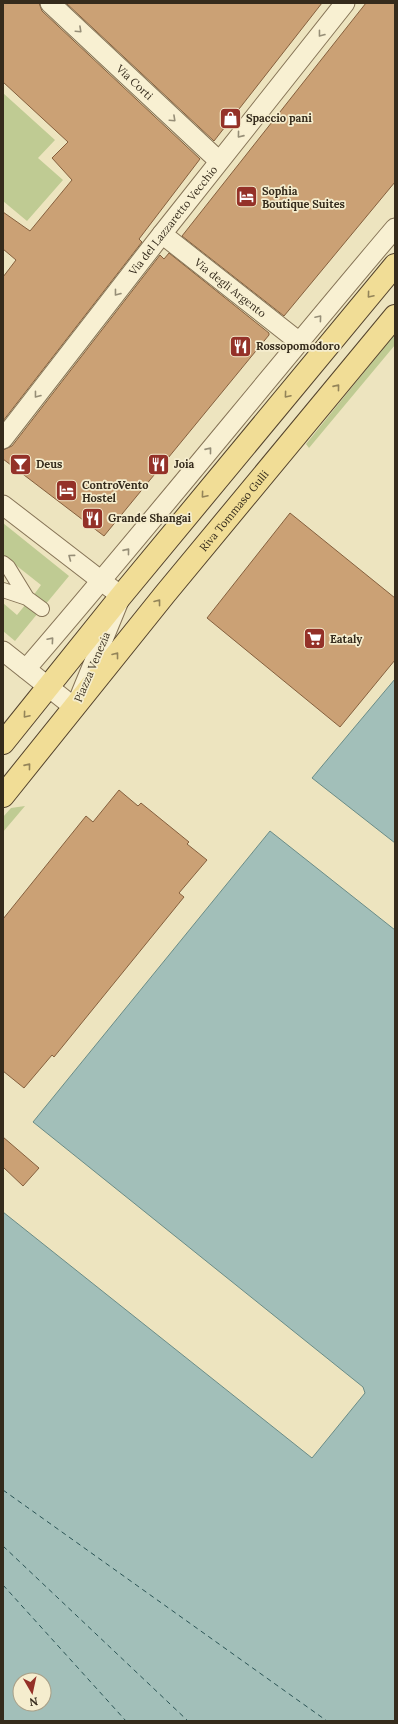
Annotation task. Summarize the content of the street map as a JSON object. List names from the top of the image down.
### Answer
{
  "streets": {
    "main road": ["Riva Tommaso Gulli", "Piazza Venezia"],
    "street": ["Via Corti", "Via del Lazzaretto Vecchio", "Via degli Argento"]
  },
  "crossings": [
    ["Via Corti", "Via del Lazzaretto Vecchio"],
    ["Via del Lazzaretto Vecchio", "Via degli Argento"],
    ["Riva Tommaso Gulli", "Piazza Venezia"]
  ],
  "one_way": ["Via Corti"],
  "places": {
    "shop": ["Spaccio pani"],
    "hotel": ["Sophia Boutique Suites", "ControVento Hostel"],
    "restaurant": ["Rossopomodoro", "Joia", "Grande Shangai"],
    "bar": ["Deus"],
    "supermarket": ["Eataly"]
  },
  "north": "bottom"
}
